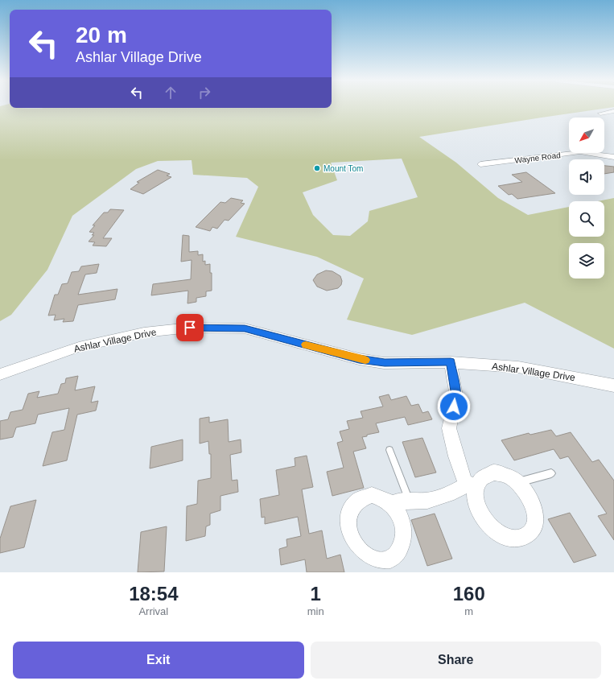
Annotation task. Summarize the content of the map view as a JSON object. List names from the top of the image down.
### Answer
{
  "streets": {
    "street": ["Wayne Road", "Ashlar Village Drive"]
  },
  "places": ["Mount Tom"],
  "north": "bottom left",
  "page": {
    "turn": ["20 m", "Ashlar Village Drive"],
    "eta": [
      "18:54",
      "Arrival",
      "1",
      "min",
      "160",
      "m"
    ],
    "buttons": ["Exit", "Share"]
  }
}
